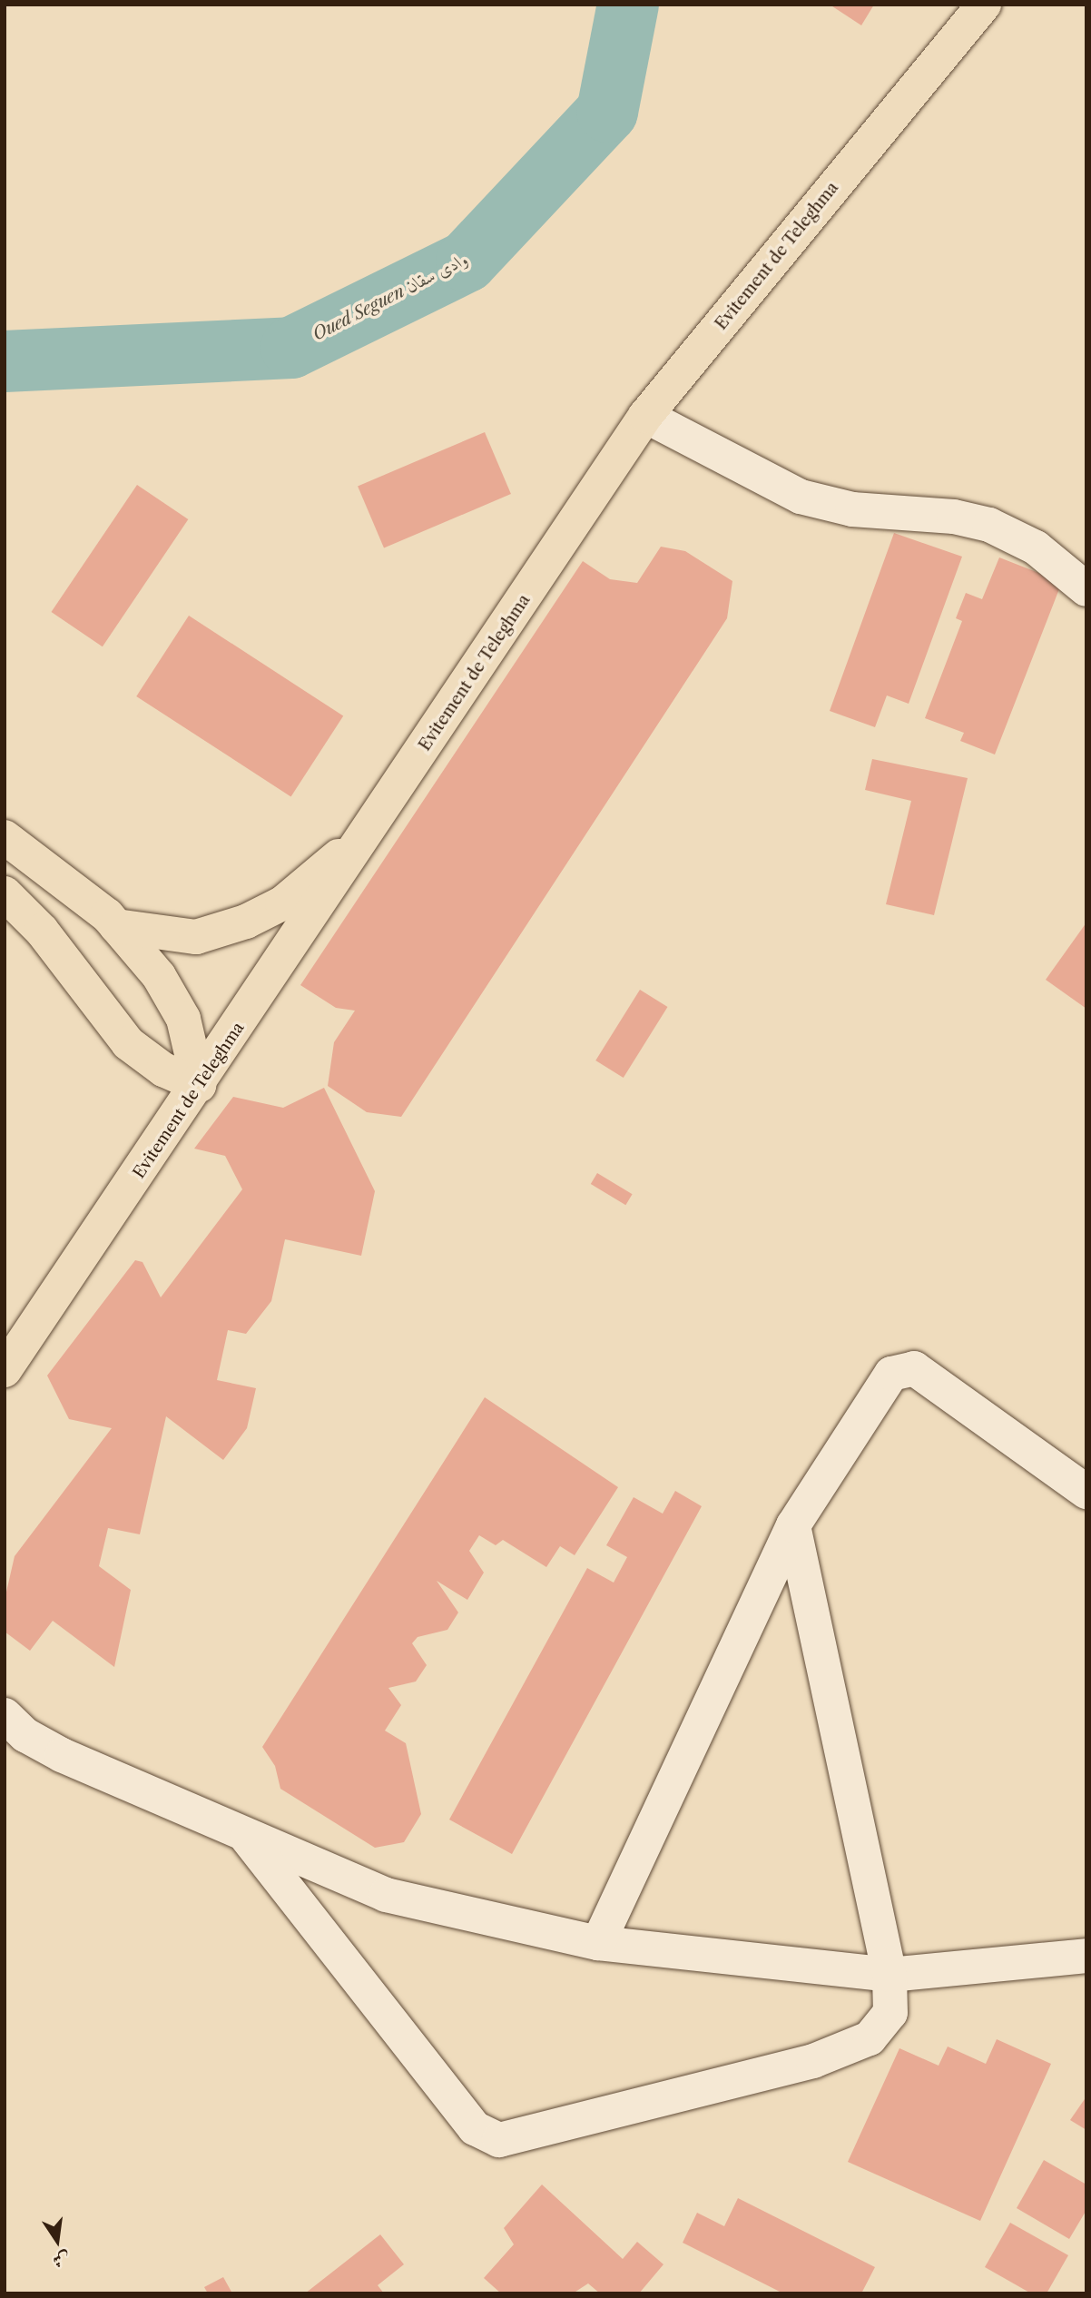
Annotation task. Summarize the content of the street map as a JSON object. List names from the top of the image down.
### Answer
{
  "streets": {
    "main road": ["Evitement de Teleghma"]
  },
  "water": ["Oued Seguen وادى سقان"],
  "north": "bottom"
}
